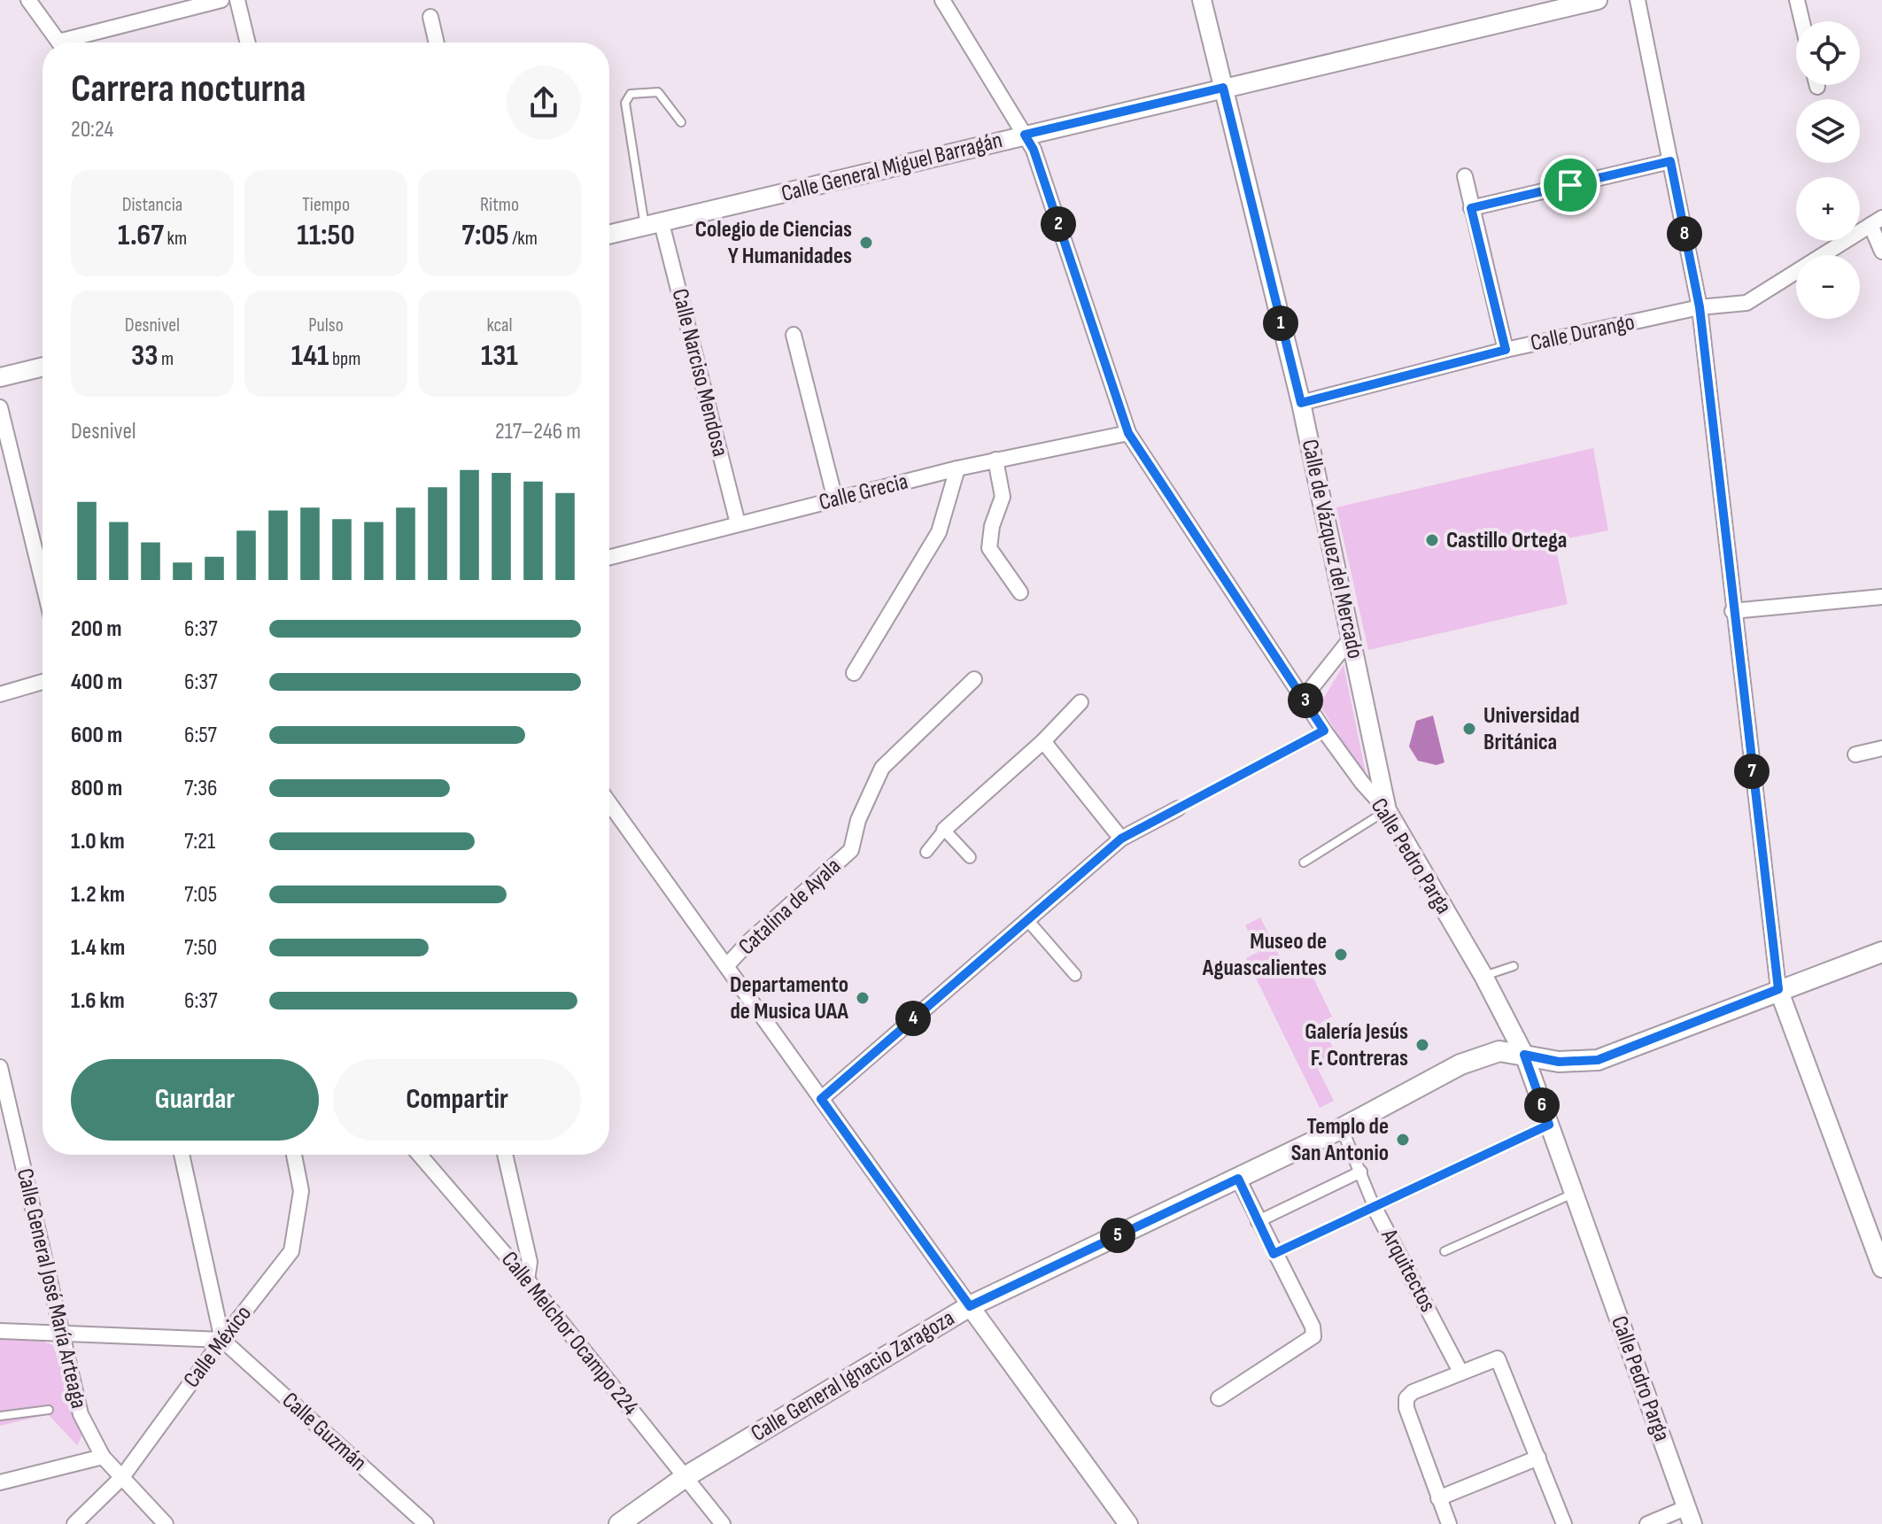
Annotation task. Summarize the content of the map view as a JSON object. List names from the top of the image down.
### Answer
{
  "streets": {
    "main road": ["Calle General Ignacio Zaragoza"],
    "street": [
      "Calle General Miguel Barragán",
      "Calle Durango",
      "Calle Narciso Mendosa",
      "Calle Grecia",
      "Calle de Vázquez del Mercado",
      "Calle Pedro Parga",
      "Catalina de Ayala",
      "Arquitectos",
      "Calle General José María Arteaga",
      "Calle Melchor Ocampo 224",
      "Calle México",
      "Calle Guzmán"
    ]
  },
  "crossings": [
    ["Calle General Miguel Barragán", "Calle Narciso Mendosa"],
    ["Calle General Miguel Barragán", "Calle de Vázquez del Mercado"],
    ["Calle General Miguel Barragán", "Calle Pedro Parga"],
    ["Calle Durango", "Calle de Vázquez del Mercado"],
    ["Calle Narciso Mendosa", "Calle Grecia"],
    ["Calle Grecia", "Calle Pedro Parga"],
    ["Calle de Vázquez del Mercado", "Calle Pedro Parga"],
    ["Calle Pedro Parga", "Calle General Ignacio Zaragoza"],
    ["Arquitectos", "Calle General Ignacio Zaragoza"],
    ["Calle General José María Arteaga", "Calle México"],
    ["Calle Melchor Ocampo 224", "Calle General Ignacio Zaragoza"],
    ["Calle México", "Calle Guzmán"]
  ],
  "places": [
    "Colegio de Ciencias Y Humanidades",
    "Castillo Ortega",
    "Universidad Británica",
    "Museo de Aguascalientes",
    "Departamento de Musica UAA",
    "Galería Jesús F. Contreras",
    "Templo de San Antonio"
  ],
  "page": {
    "map_buttons": ["+", "−"],
    "heading": ["Carrera nocturna", "20:24"],
    "stats": [
      ["Distancia", "1.67 km"],
      ["Tiempo", "11:50"],
      ["Ritmo", "7:05 /km"],
      ["Desnivel", "33 m"],
      ["Pulso", "141 bpm"],
      ["kcal", "131"]
    ],
    "pins": [
      "2",
      "8",
      "1",
      "3",
      "7",
      "4",
      "6",
      "5"
    ],
    "chart": ["Desnivel", "217–246 m"],
    "list": [
      {
        "name": "200 m",
        "note": "6:37"
      },
      {
        "name": "400 m",
        "note": "6:37"
      },
      {
        "name": "600 m",
        "note": "6:57"
      },
      {
        "name": "800 m",
        "note": "7:36"
      },
      {
        "name": "1.0 km",
        "note": "7:21"
      },
      {
        "name": "1.2 km",
        "note": "7:05"
      },
      {
        "name": "1.4 km",
        "note": "7:50"
      },
      {
        "name": "1.6 km",
        "note": "6:37"
      }
    ],
    "buttons": ["Guardar", "Compartir"]
  }
}
